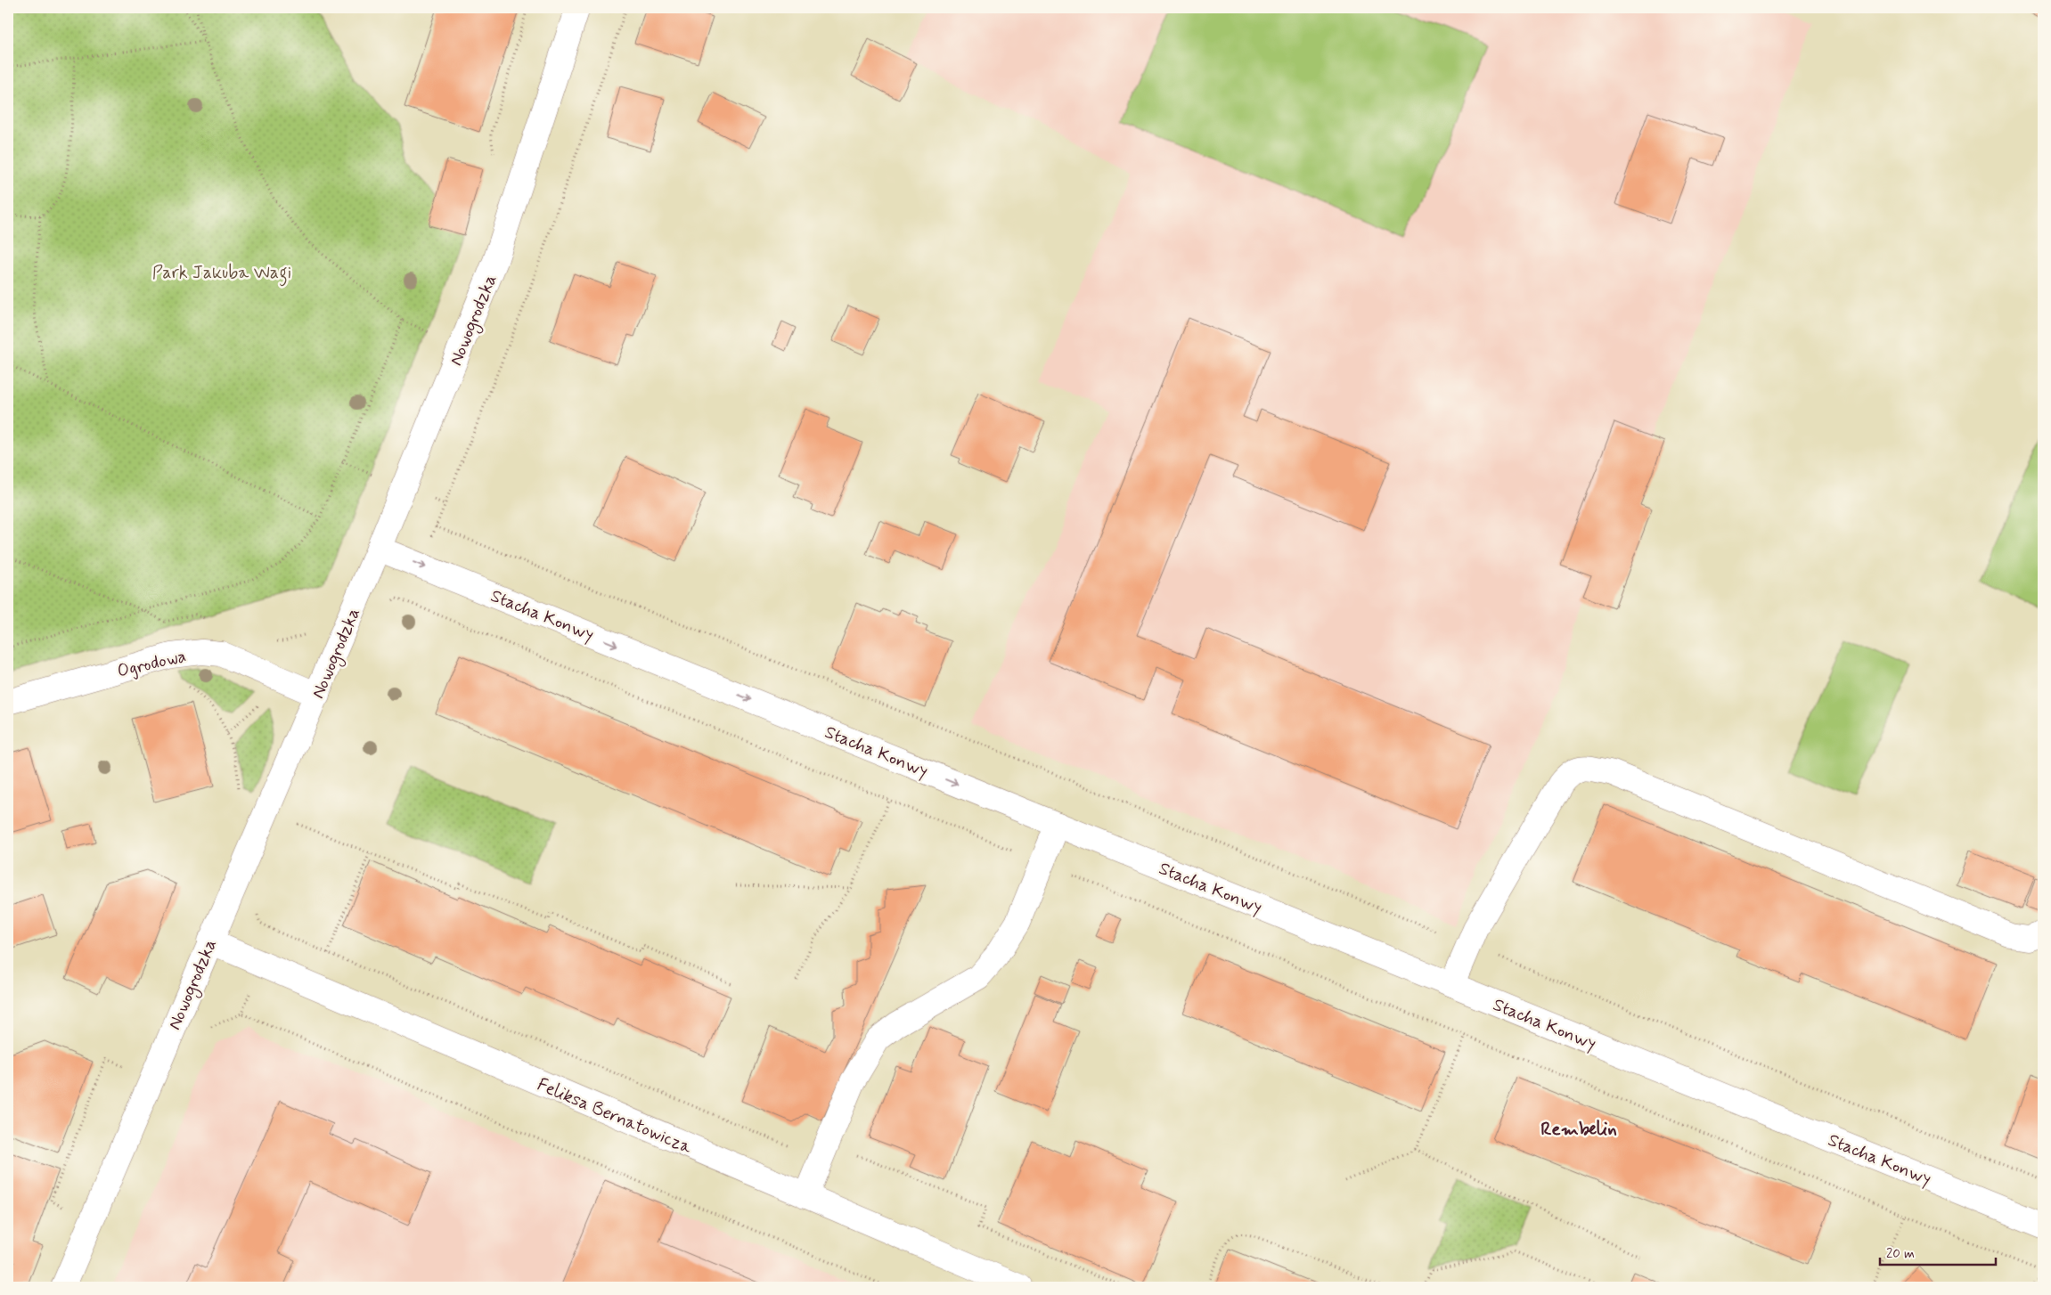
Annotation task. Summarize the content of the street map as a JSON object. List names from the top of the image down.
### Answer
{
  "streets": {
    "street": [
      "Nowogrodzka",
      "Stacha Konwy",
      "Ogrodowa",
      "Feliksa Bernatowicza"
    ]
  },
  "crossings": [
    ["Nowogrodzka", "Stacha Konwy"],
    ["Nowogrodzka", "Ogrodowa"],
    ["Nowogrodzka", "Feliksa Bernatowicza"]
  ],
  "one_way": ["Stacha Konwy"],
  "districts": ["Rembelin"],
  "parks": ["Park Jakuba Wagi"],
  "scale_bar": "20 m"
}
